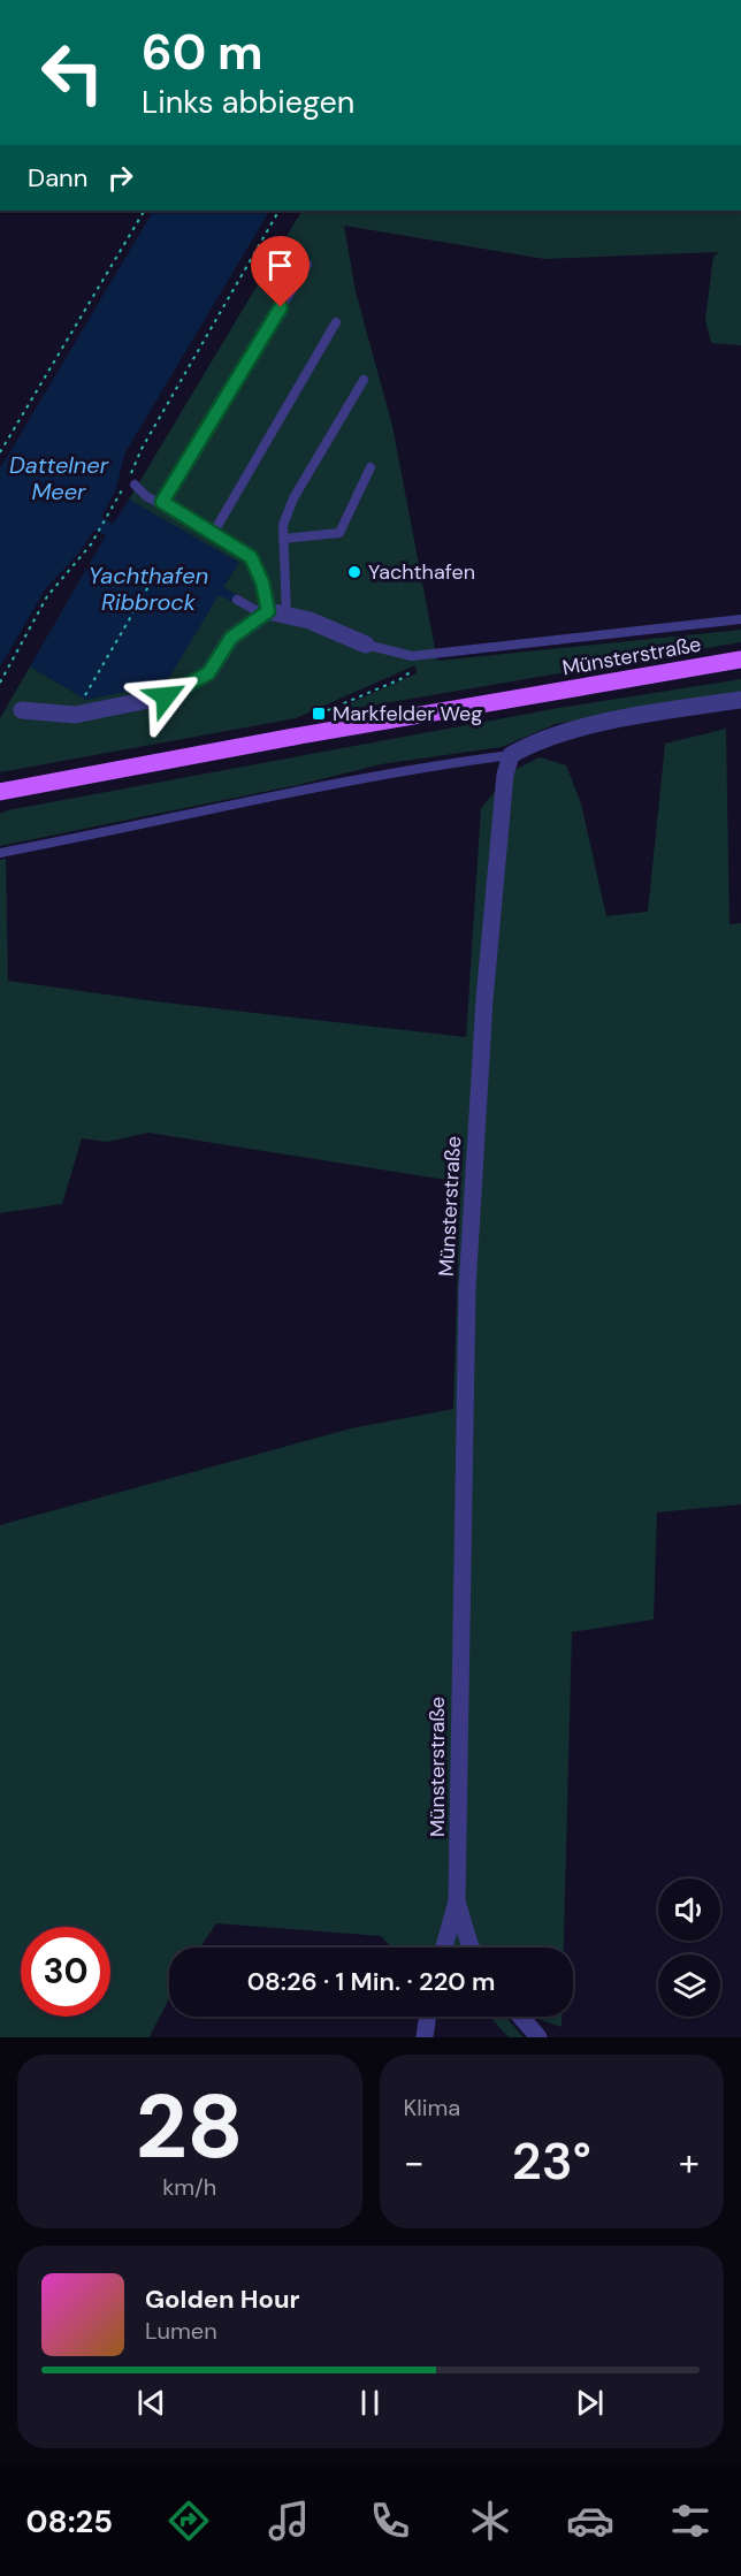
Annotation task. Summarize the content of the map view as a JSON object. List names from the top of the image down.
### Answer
{
  "streets": {
    "main road": ["Münsterstraße"]
  },
  "water": ["Dattelner Meer", "Yachthafen Ribbrock"],
  "places": {
    "other": ["Yachthafen"],
    "transit": ["Markfelder Weg"]
  },
  "page": {
    "turn": ["60 m", "Links abbiegen"],
    "then": "Dann",
    "limit": "30",
    "trip": "08:26 · 1 Min. · 220 m",
    "tile": [
      ["28", "km/h"],
      "Klima"
    ],
    "heat": ["−", "23°", "+"],
    "song": ["Golden Hour", "Lumen"],
    "tabs": "08:25"
  }
}
